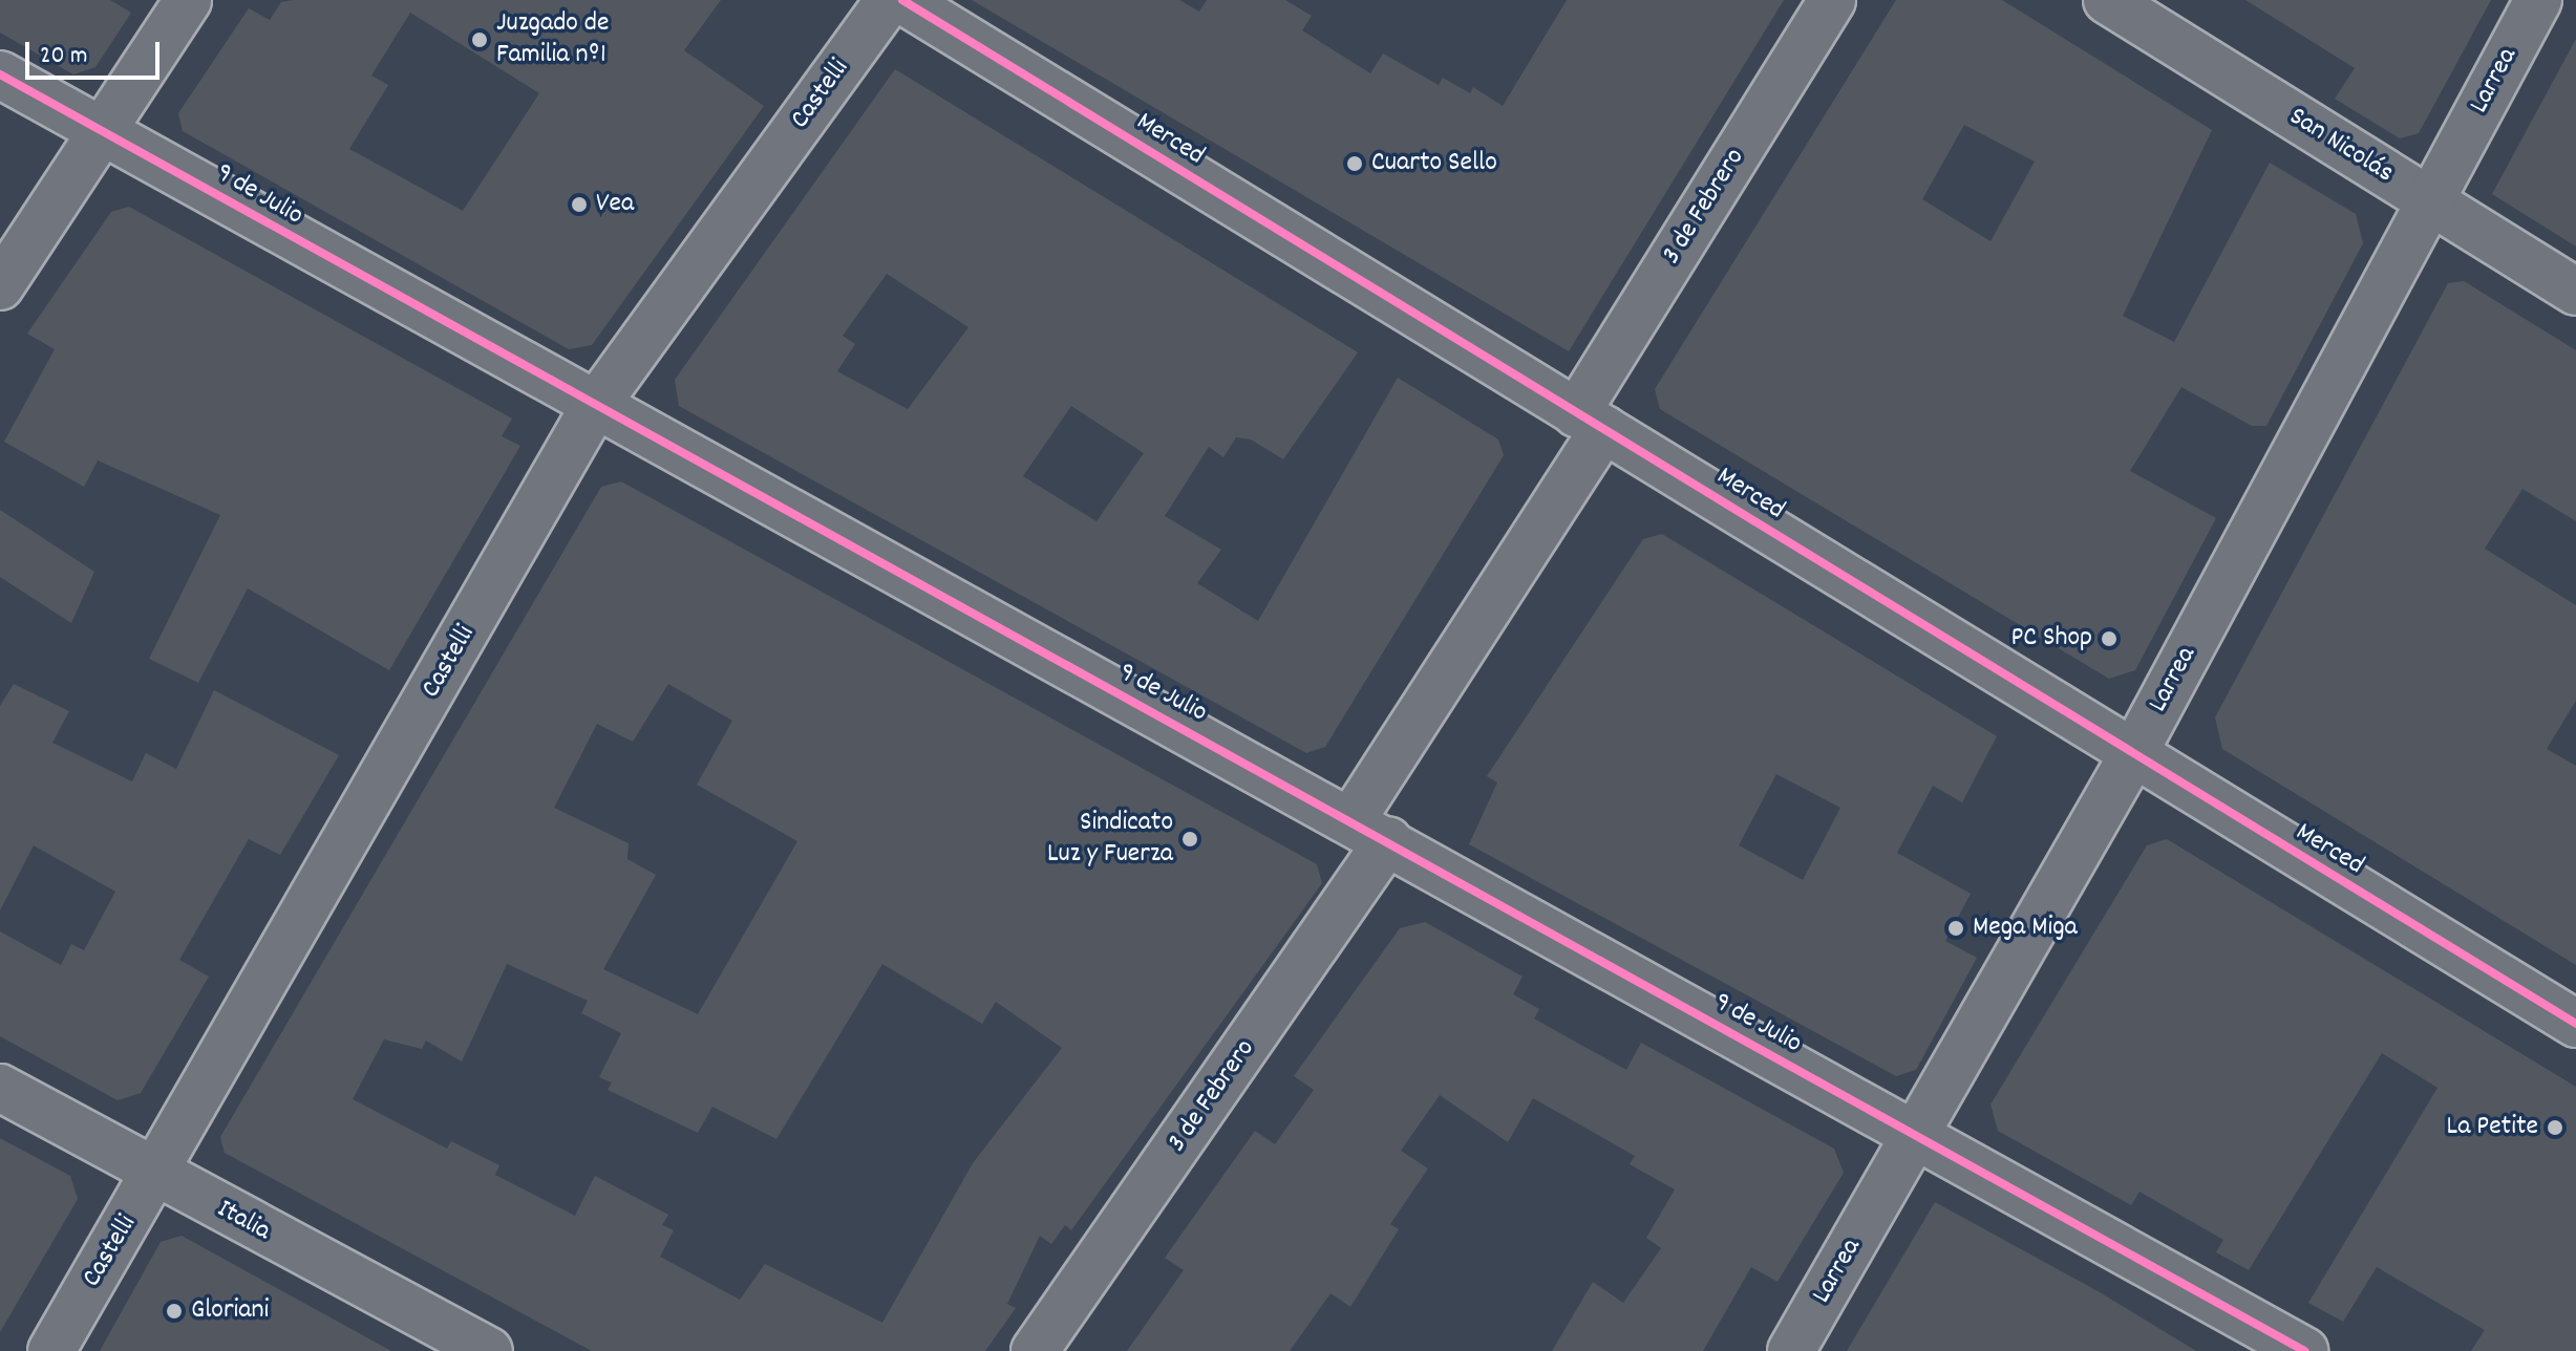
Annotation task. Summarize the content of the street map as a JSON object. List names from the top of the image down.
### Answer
{
  "streets": {
    "street": [
      "Larrea",
      "Castelli",
      "Merced",
      "San Nicolás",
      "9 de Julio",
      "3 de Febrero",
      "Italia"
    ]
  },
  "crossings": [
    ["Larrea", "Merced"],
    ["Larrea", "San Nicolás"],
    ["Larrea", "9 de Julio"],
    ["Castelli", "9 de Julio"],
    ["Castelli", "Italia"],
    ["Merced", "3 de Febrero"],
    ["9 de Julio", "3 de Febrero"]
  ],
  "places": [
    "Juzgado de Familia nº1",
    "Cuarto Sello",
    "Vea",
    "PC Shop",
    "Sindicato Luz y Fuerza",
    "Mega Miga",
    "La Petite",
    "Gloriani"
  ],
  "scale_bar": "20 m"
}
